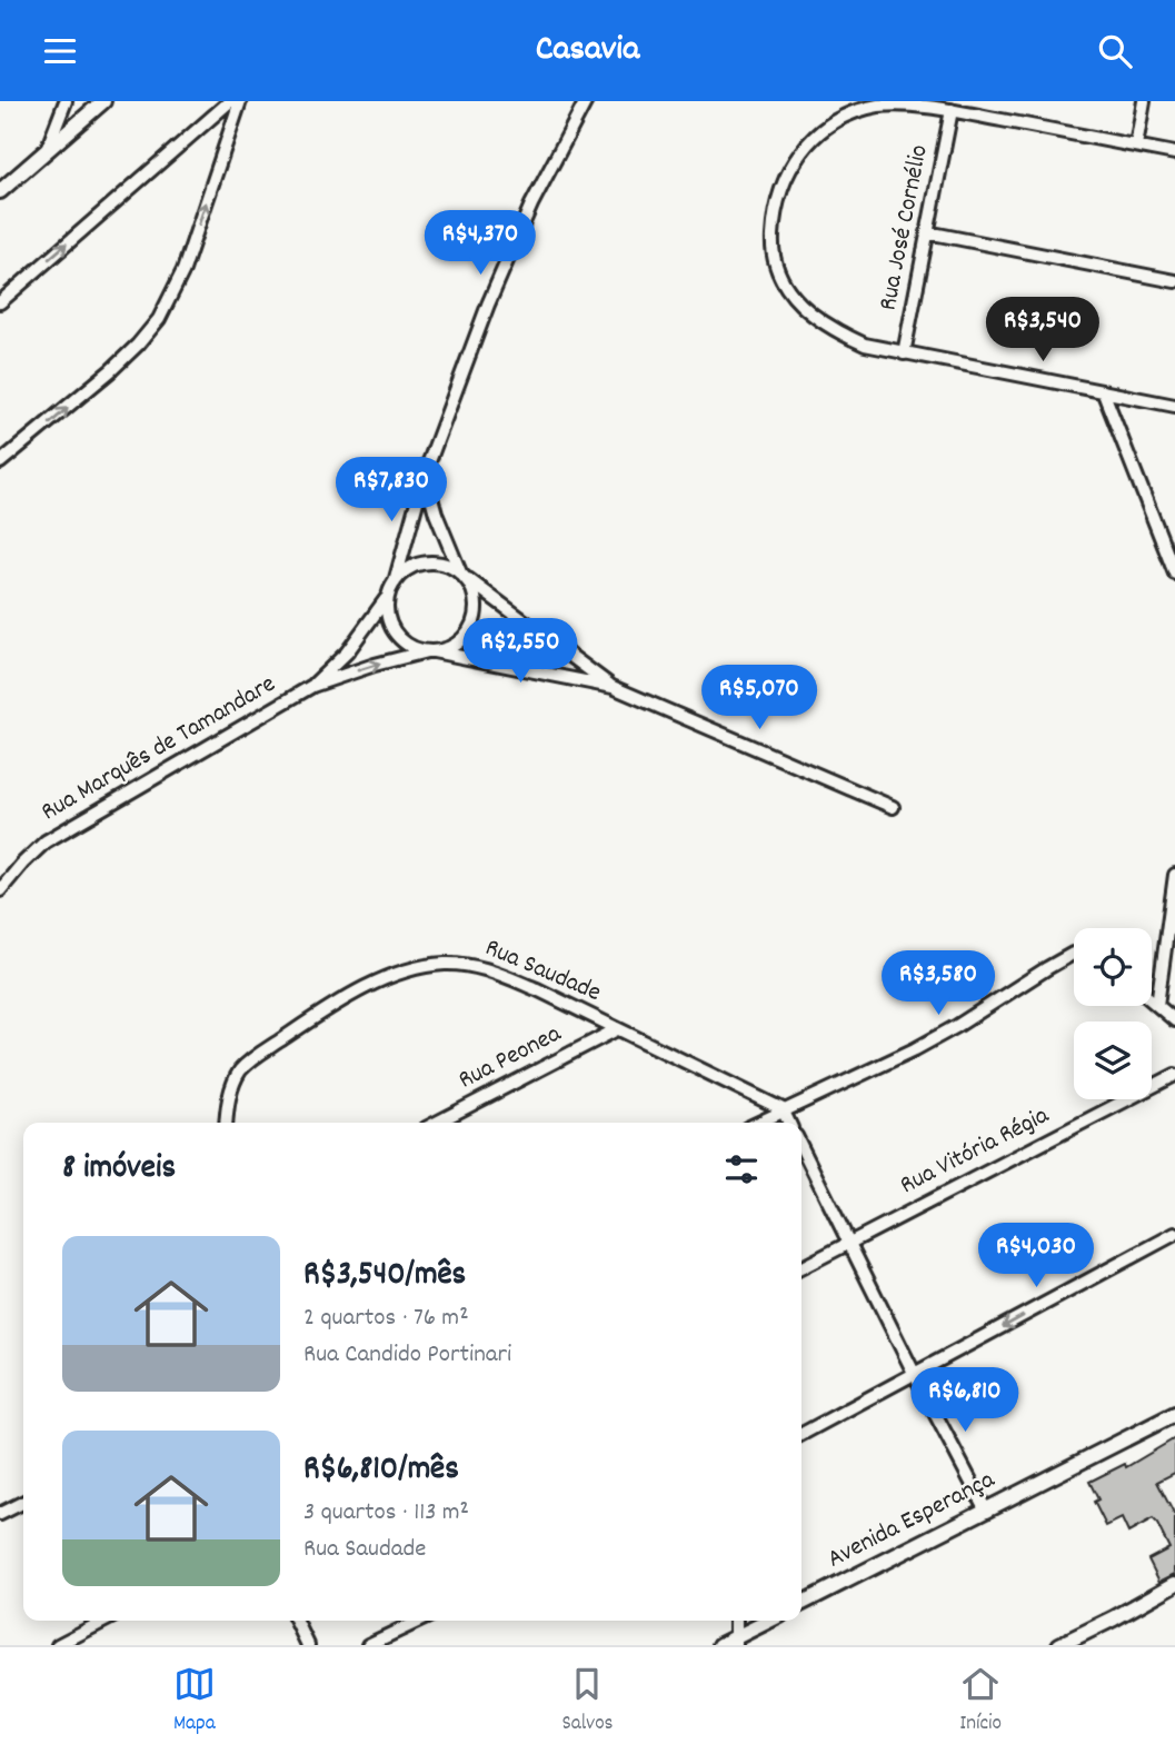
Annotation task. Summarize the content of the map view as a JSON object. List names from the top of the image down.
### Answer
{
  "streets": {
    "street": [
      "Rua José Cornélio",
      "Rua Marquês de Tamandare",
      "Rua Saudade",
      "Rua Peonea",
      "Rua Vitória Régia",
      "Avenida Esperança"
    ]
  },
  "crossings": [
    ["Rua Saudade", "Rua Peonea"]
  ],
  "page": {
    "header": "Casavia",
    "price": [
      "R$4,370",
      "R$3,540",
      "R$7,830",
      "R$2,550",
      "R$5,070",
      "R$3,580",
      "R$4,030",
      "R$6,810"
    ],
    "heading": "8 imóveis",
    "list": [
      {
        "name": "R$3,540/mês",
        "note": "2 quartos · 76 m² · Rua Candido Portinari"
      },
      {
        "name": "R$6,810/mês",
        "note": "3 quartos · 113 m² · Rua Saudade"
      }
    ],
    "tabs": ["Mapa", "Salvos", "Início"]
  }
}
